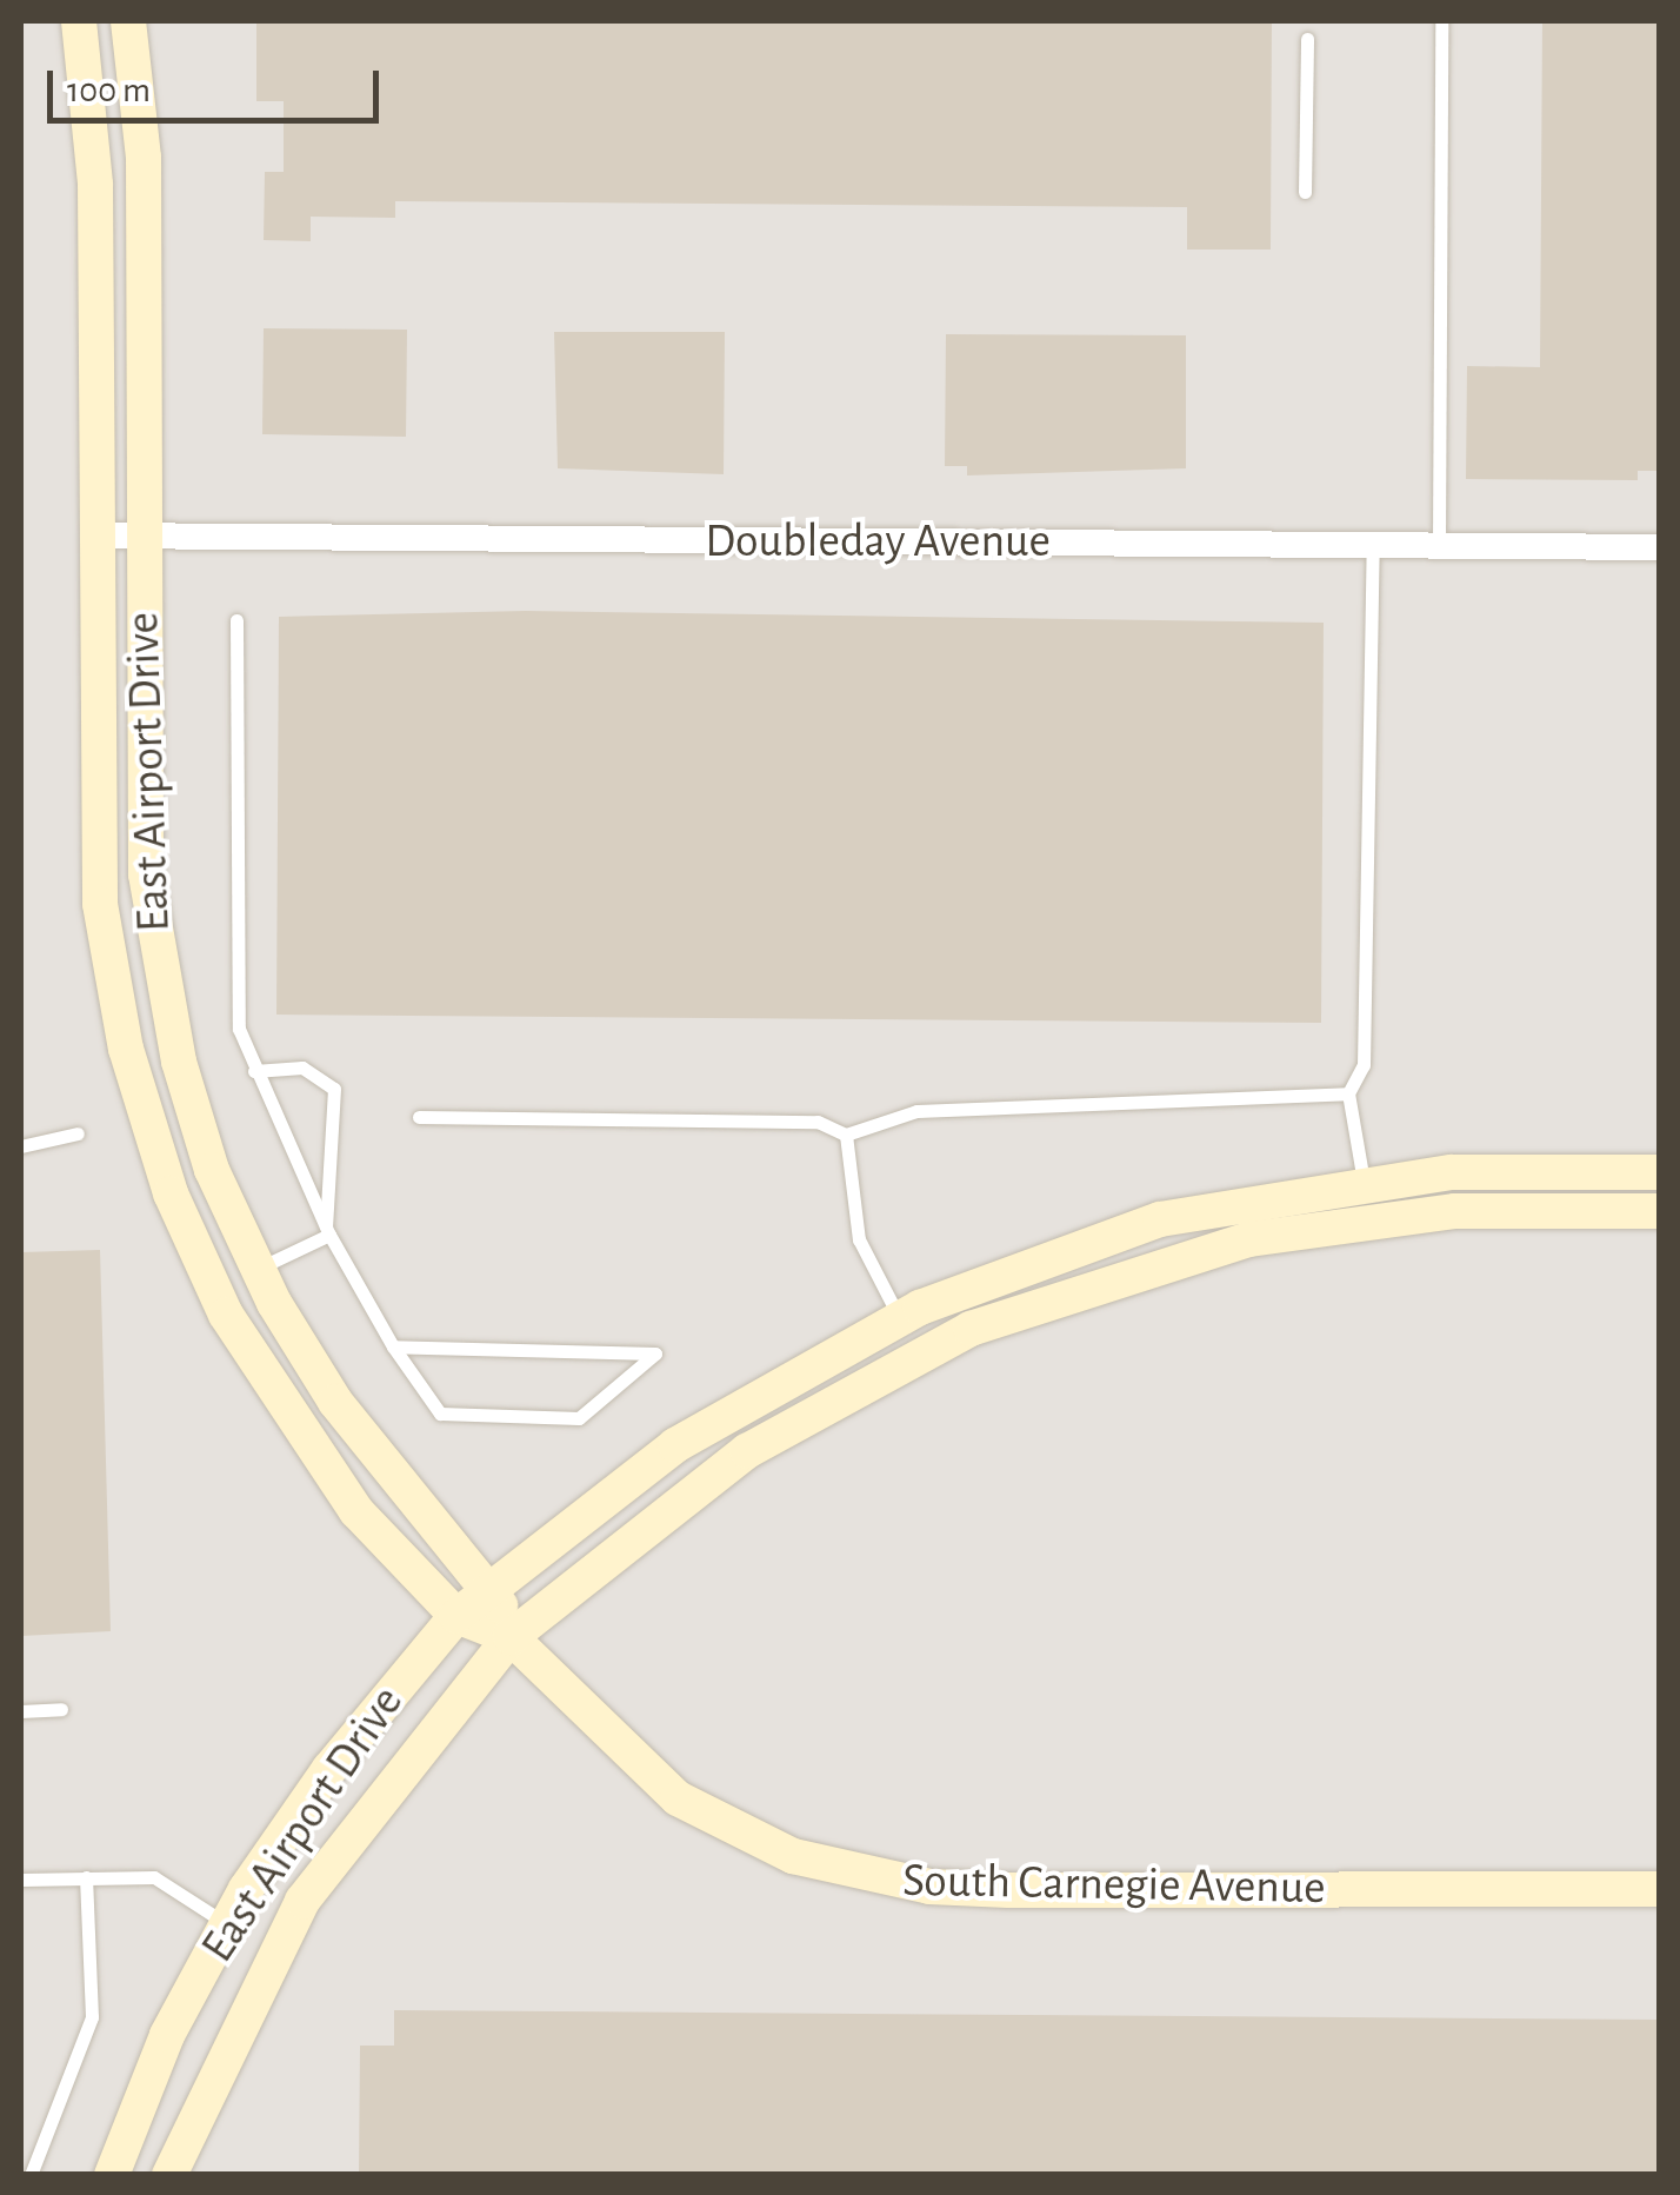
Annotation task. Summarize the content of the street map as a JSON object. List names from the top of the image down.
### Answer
{
  "streets": {
    "main road": ["East Airport Drive", "South Carnegie Avenue"],
    "street": ["Doubleday Avenue"]
  },
  "crossings": [
    ["Doubleday Avenue", "East Airport Drive"],
    ["East Airport Drive", "South Carnegie Avenue"]
  ],
  "scale_bar": "100 m"
}
